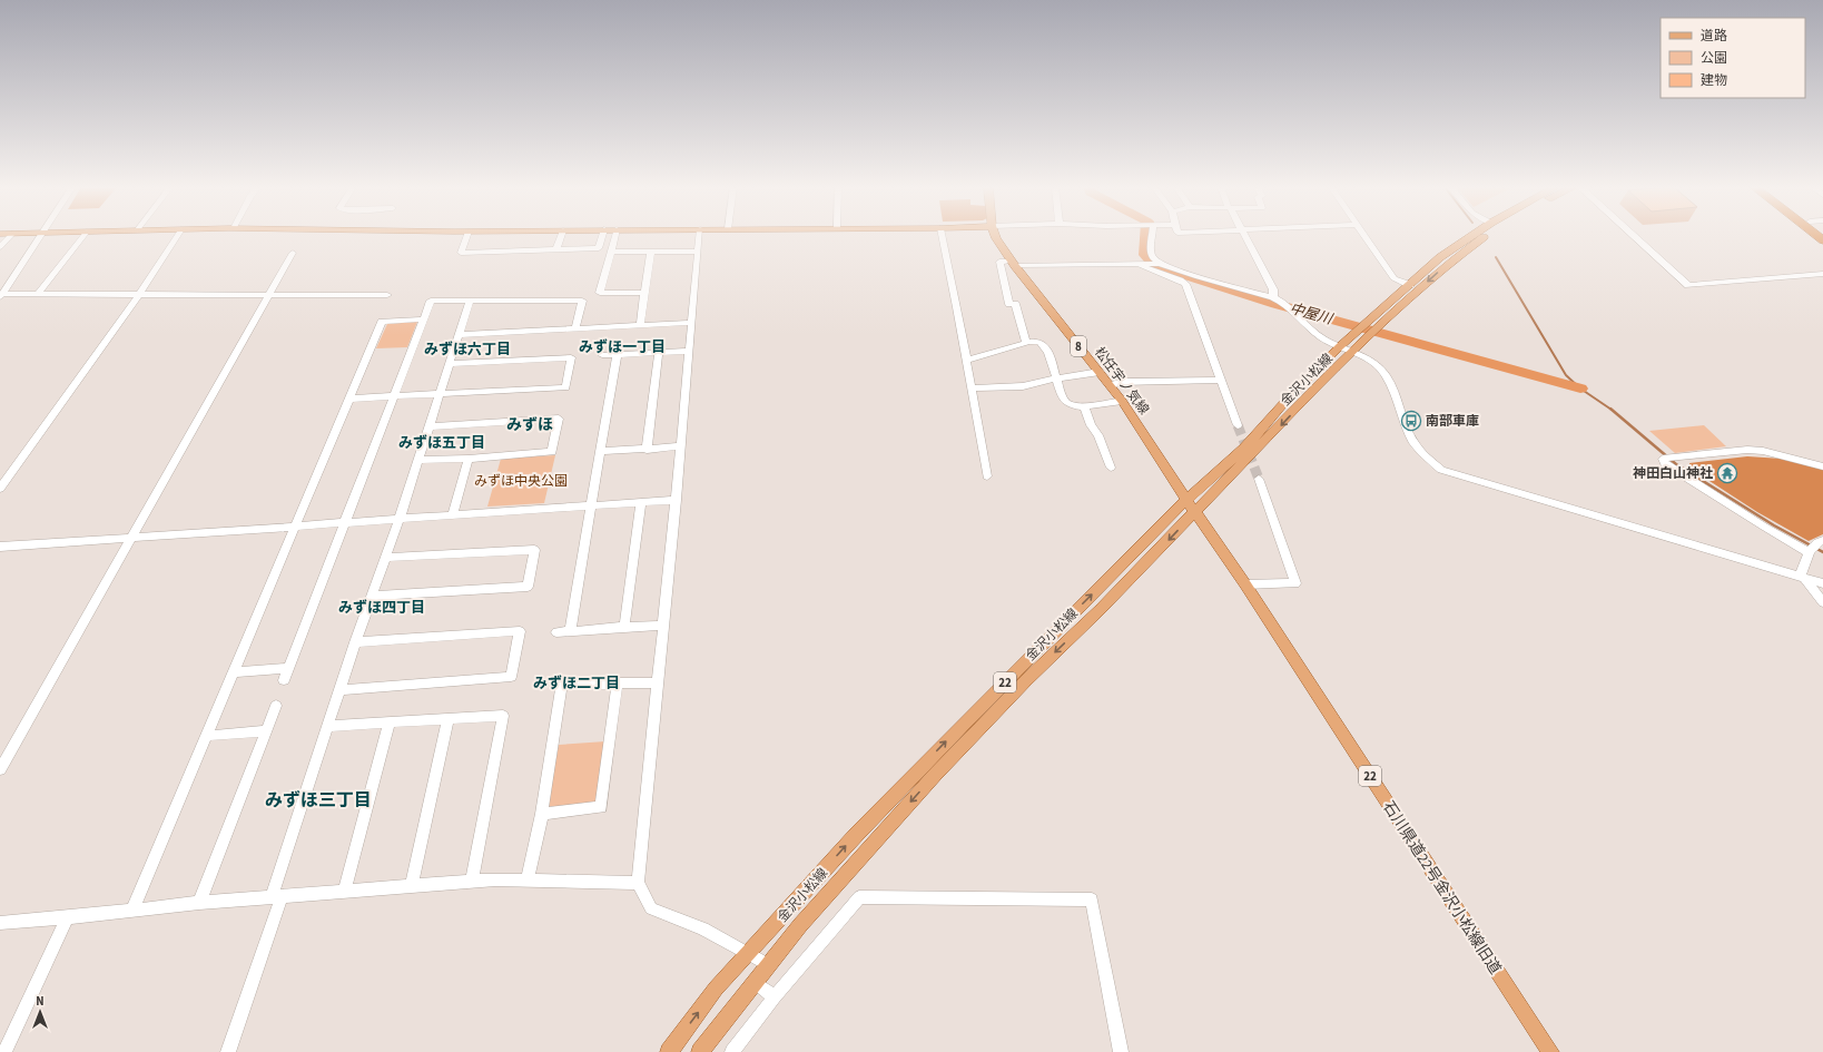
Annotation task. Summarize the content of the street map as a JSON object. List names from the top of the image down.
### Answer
{
  "streets": {
    "main road": [
      "8",
      "金沢小松線",
      "松任宇ノ気線",
      "22",
      "石川県道22号金沢小松線旧道"
    ]
  },
  "crossings": [
    ["金沢小松線", "松任宇ノ気線"],
    ["金沢小松線", "22"],
    ["金沢小松線", "石川県道22号金沢小松線旧道"],
    ["松任宇ノ気線", "石川県道22号金沢小松線旧道"]
  ],
  "districts": [
    "みずほ一丁目",
    "みずほ六丁目",
    "みずほ",
    "みずほ五丁目",
    "みずほ四丁目",
    "みずほ二丁目",
    "みずほ三丁目"
  ],
  "water": ["中屋川"],
  "parks": ["みずほ中央公園"],
  "places": {
    "bus stop": ["南部車庫"],
    "temple": ["神田白山神社"]
  },
  "legend": ["道路", "公園", "建物"],
  "north": "top"
}
